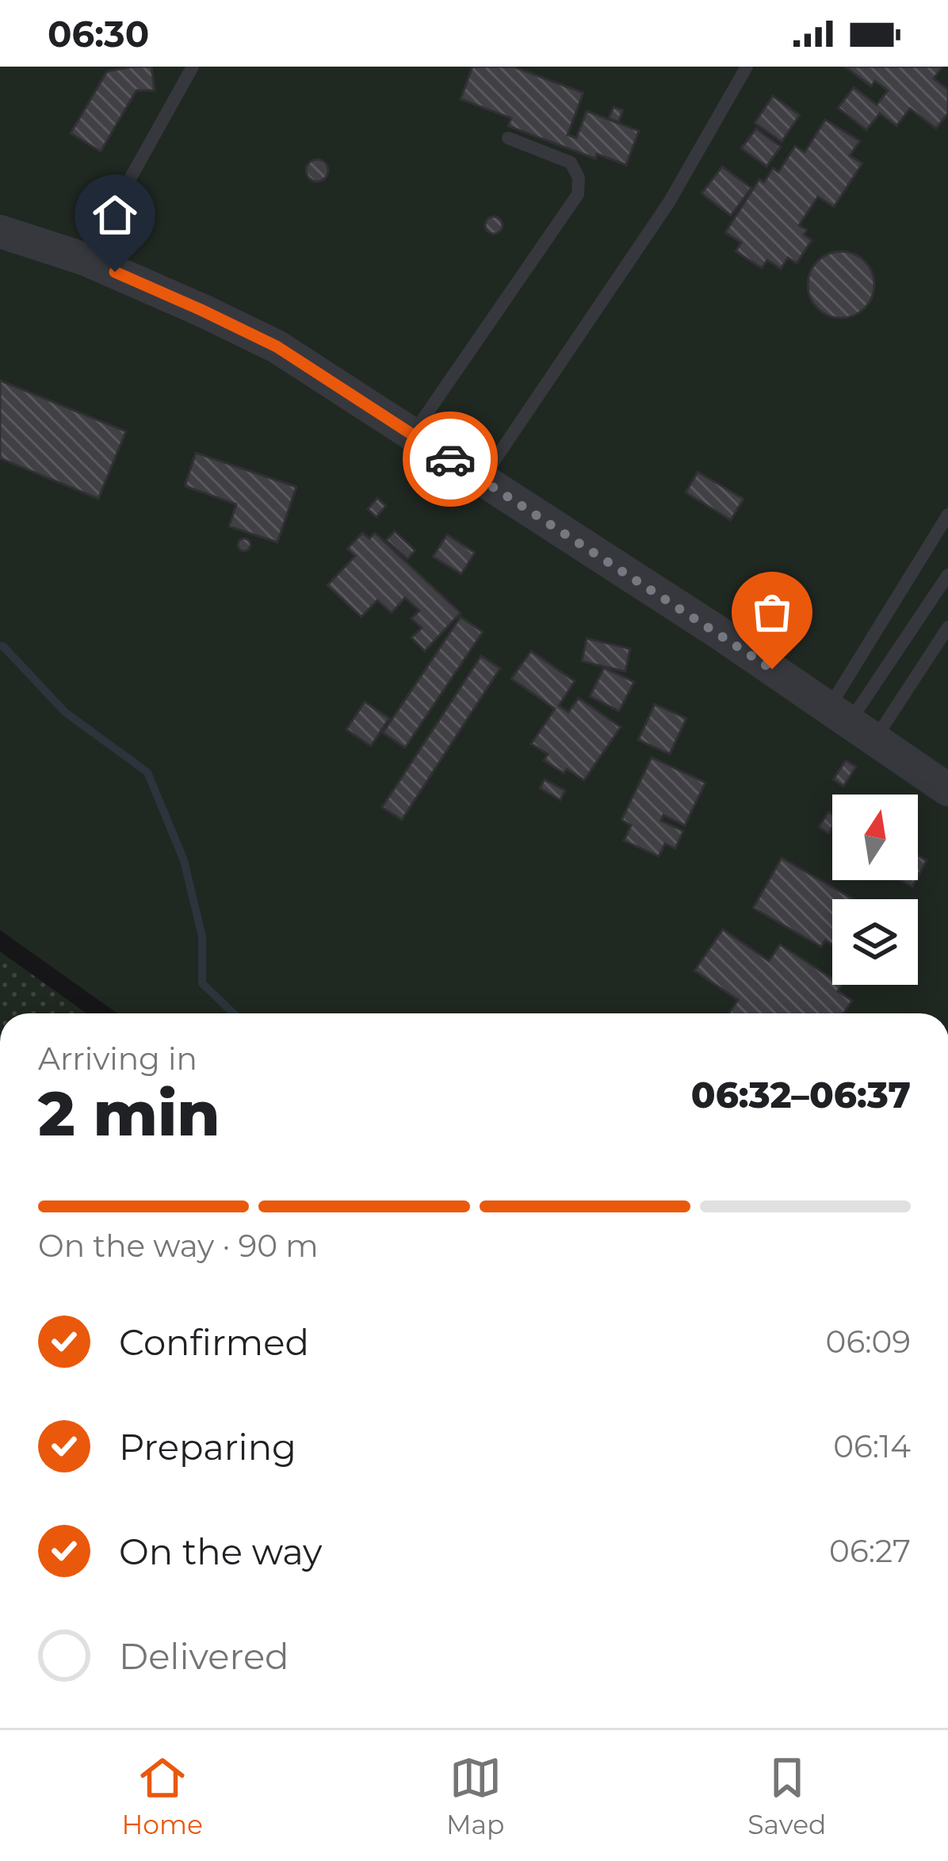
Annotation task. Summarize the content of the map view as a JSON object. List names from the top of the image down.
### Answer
{
  "north": "top",
  "page": {
    "status": "06:30",
    "heading": ["2 min", "Arriving in", "06:32–06:37"],
    "bar": "On the way · 90 m",
    "list": [
      ["Confirmed", "06:09"],
      ["Preparing", "06:14"],
      ["On the way", "06:27"],
      "Delivered"
    ],
    "tabs": ["Home", "Map", "Saved"]
  }
}
